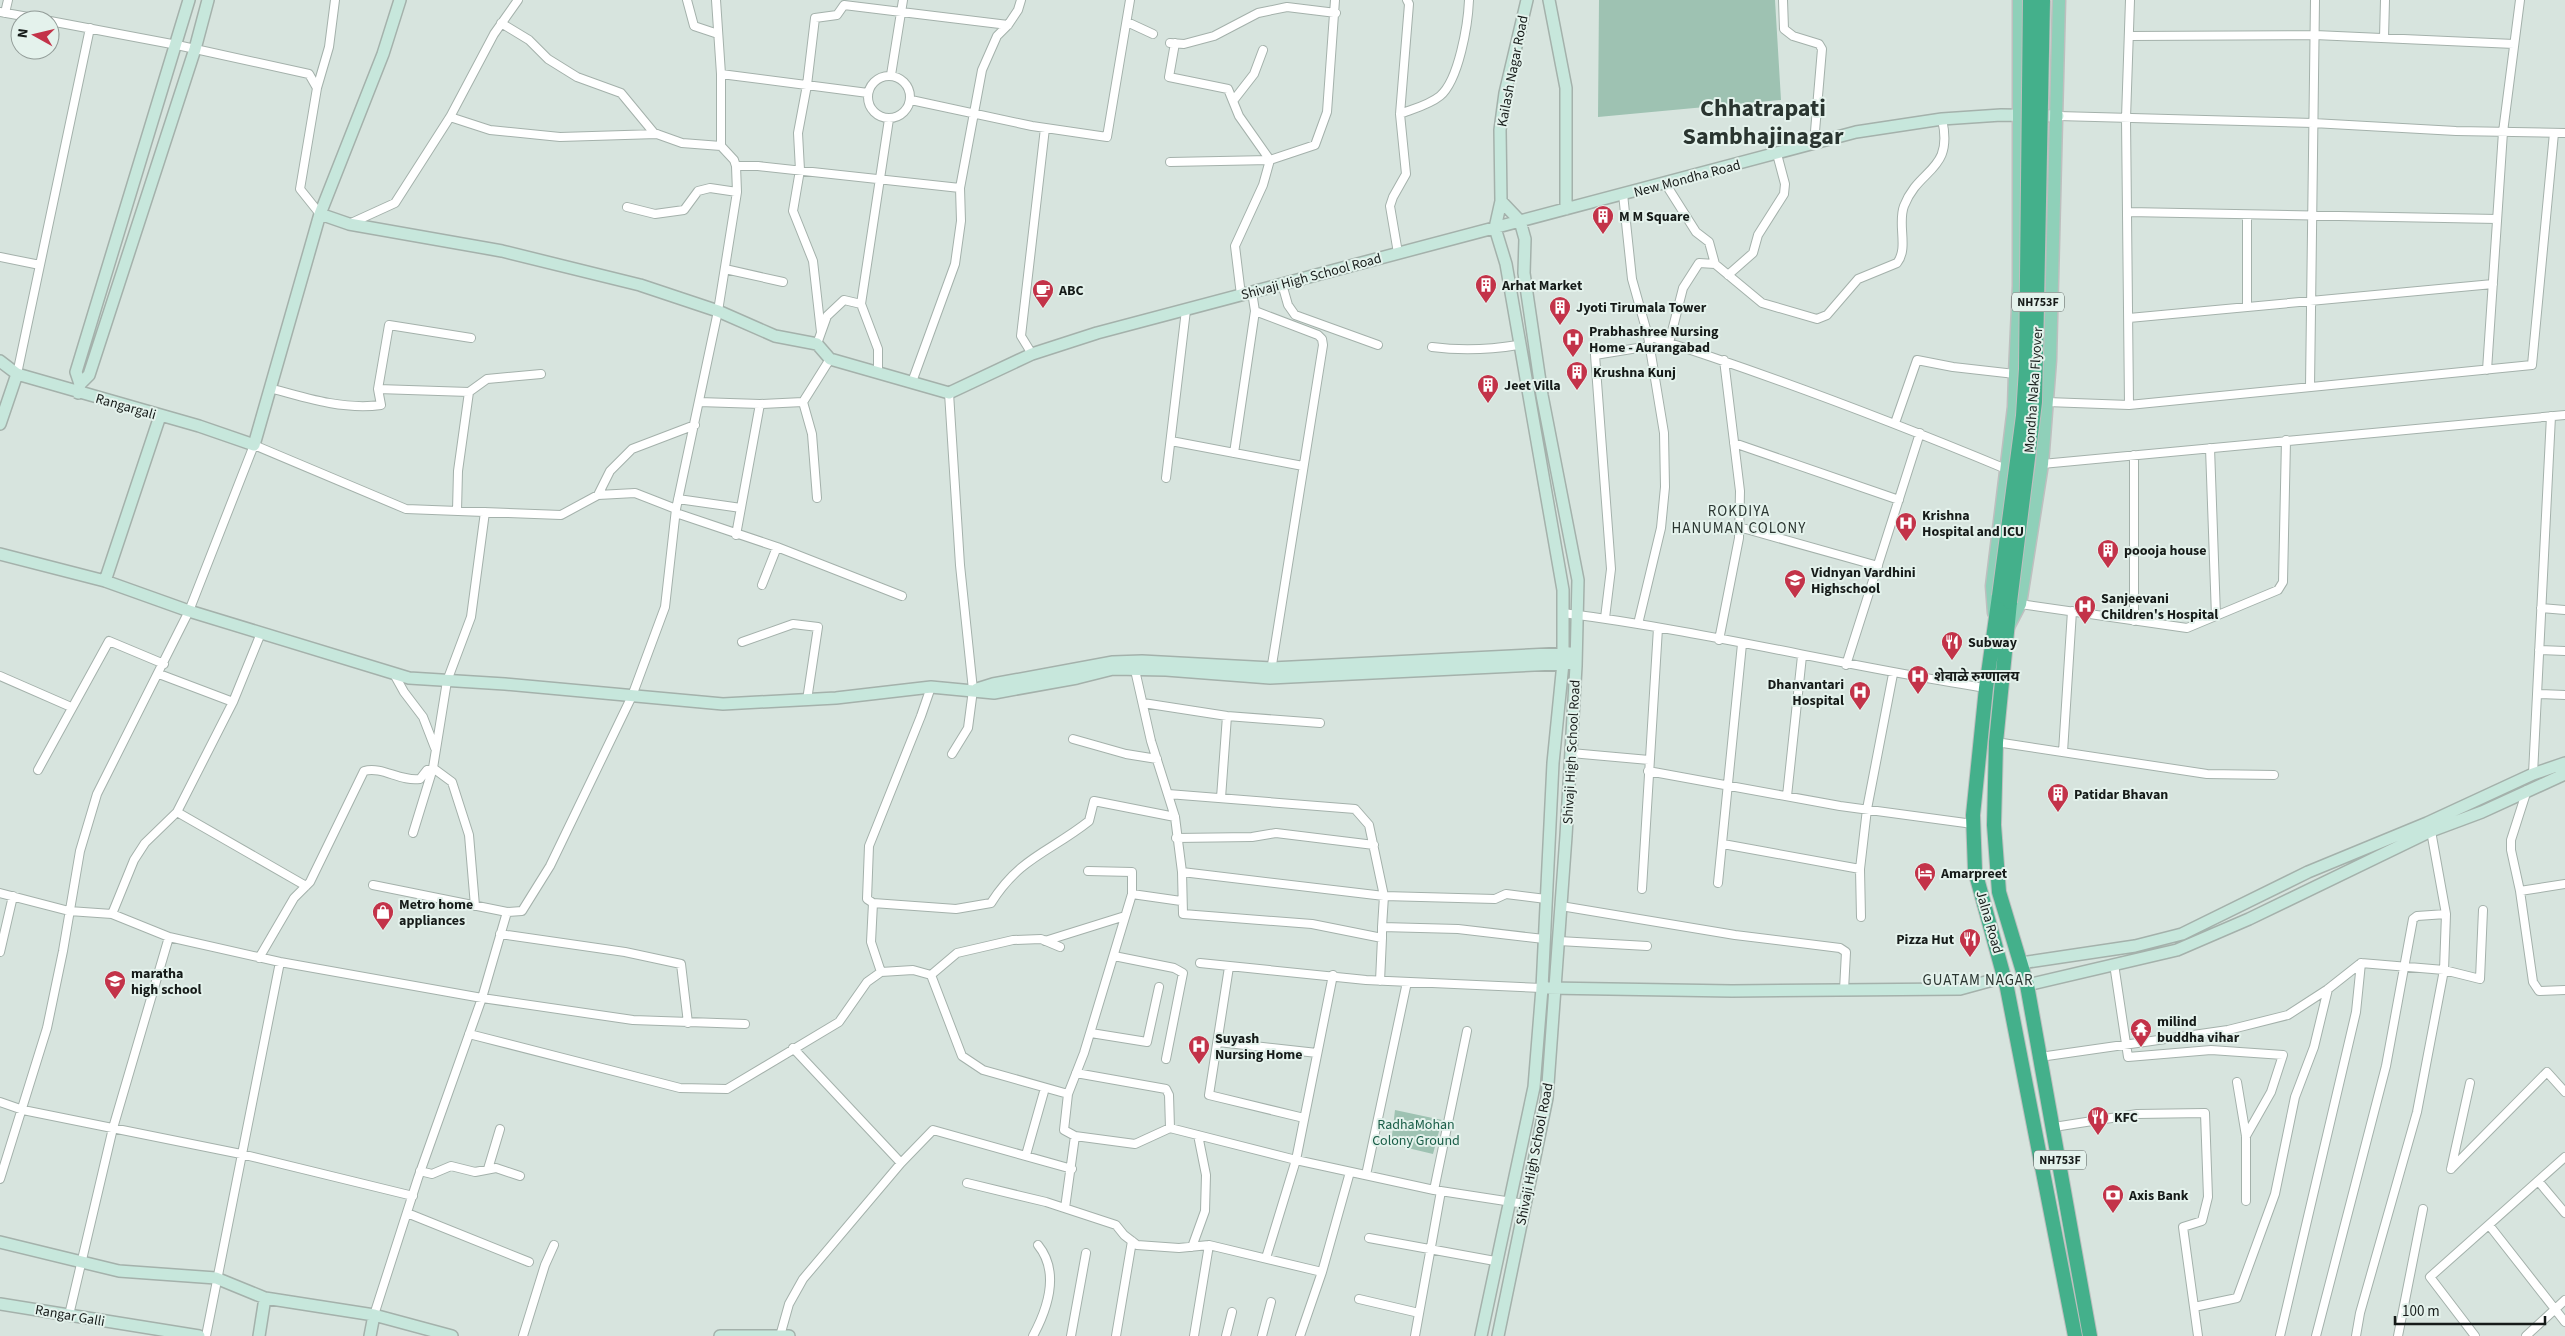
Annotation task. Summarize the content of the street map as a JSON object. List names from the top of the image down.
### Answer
{
  "streets": {
    "highway": ["NH753F", "Mondha Naka Flyover", "Jalna Road"],
    "street": [
      "Kailash Nagar Road",
      "New Mondha Road",
      "Shivaji High School Road",
      "Rangargali",
      "Rangar Galli"
    ]
  },
  "crossings": [
    ["Kailash Nagar Road", "Shivaji High School Road"],
    ["New Mondha Road", "Shivaji High School Road"],
    ["Mondha Naka Flyover", "Jalna Road"]
  ],
  "districts": ["Chhatrapati Sambhajinagar", "ROKDIYA HANUMAN COLONY", "GUATAM NAGAR"],
  "parks": ["RadhaMohan Colony Ground"],
  "places": {
    "building": [
      "M M Square",
      "Arhat Market",
      "Jyoti Tirumala Tower",
      "Krushna Kunj",
      "Jeet Villa",
      "poooja house",
      "Patidar Bhavan"
    ],
    "cafe": ["ABC"],
    "hospital": [
      "Prabhashree Nursing Home - Aurangabad",
      "Krishna Hospital and ICU",
      "Sanjeevani Children's Hospital",
      "शेवाळे रुग्णालय",
      "Dhanvantari Hospital",
      "Suyash Nursing Home"
    ],
    "school or university": ["Vidnyan Vardhini Highschool", "maratha high school"],
    "restaurant": ["Subway", "Pizza Hut", "KFC"],
    "hotel": ["Amarpreet"],
    "shop": ["Metro home appliances"],
    "temple": ["milind buddha vihar"],
    "bank": ["Axis Bank"]
  },
  "scale_bar": "100 m",
  "north": "left"
}
